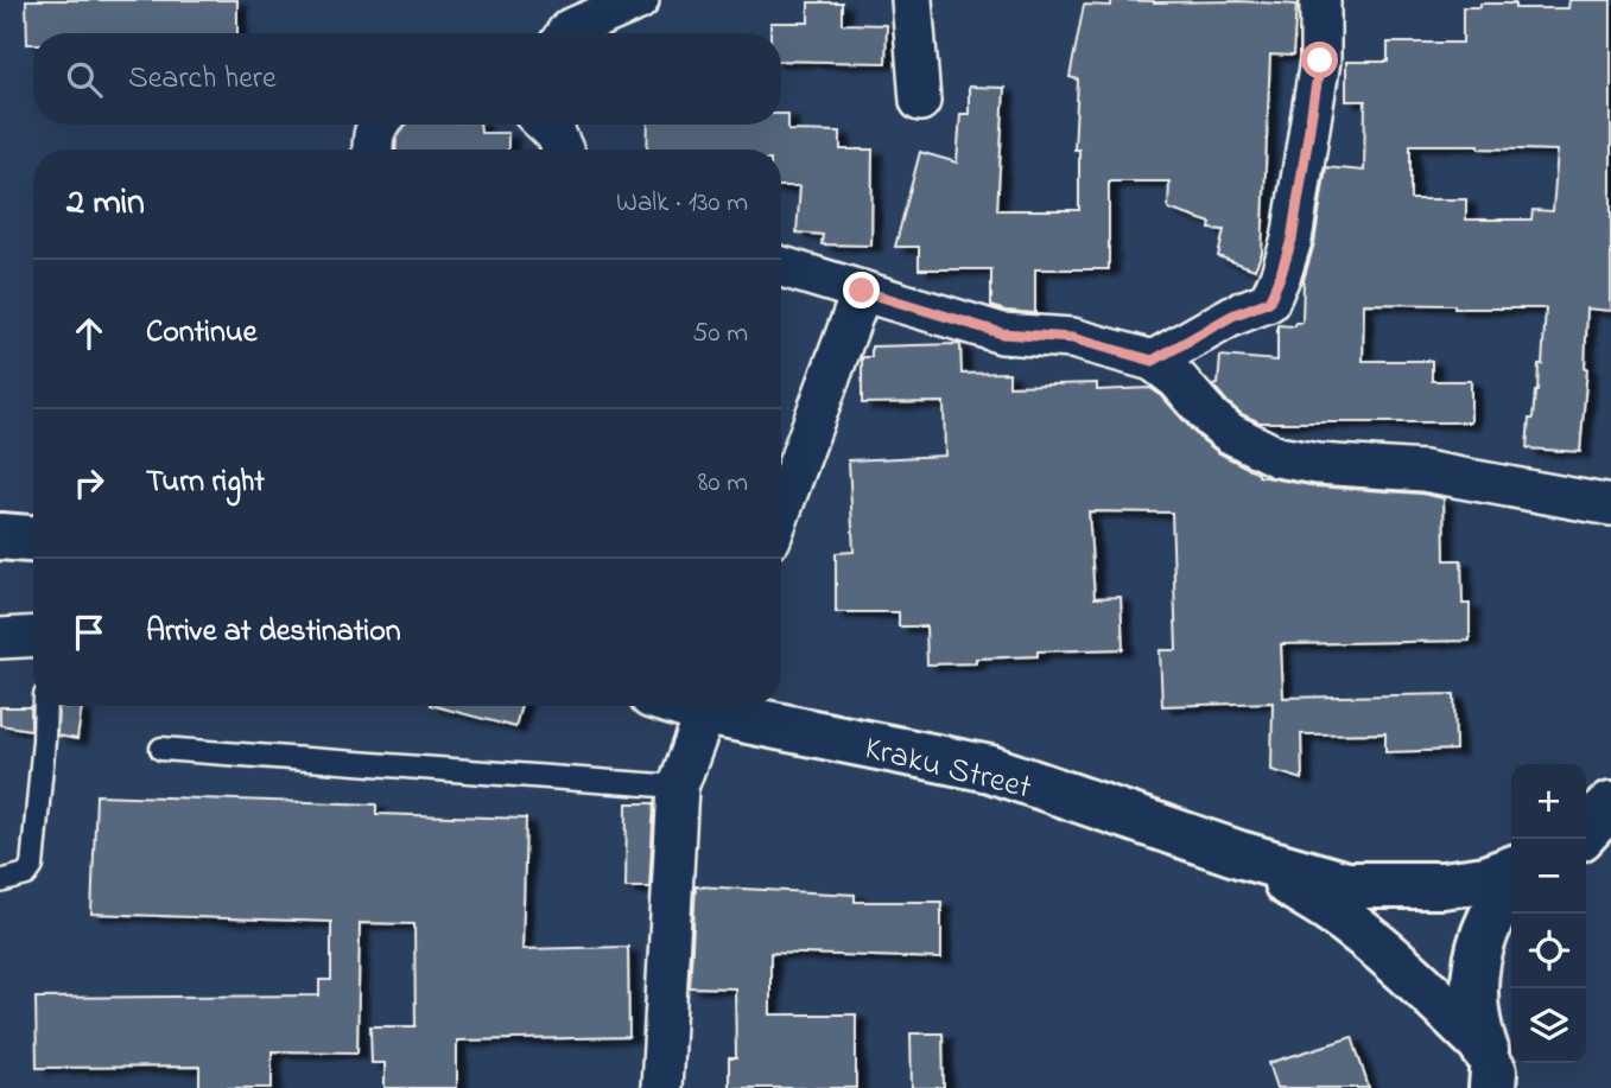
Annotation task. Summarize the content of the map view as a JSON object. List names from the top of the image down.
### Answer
{
  "streets": {
    "main road": ["Kraku Street"]
  },
  "page": {
    "search": "Search here",
    "heading": ["2 min", "Walk · 130 m"],
    "list": [
      ["Continue", "50 m"],
      ["Turn right", "80 m"],
      "Arrive at destination"
    ],
    "map_buttons": ["+", "−"]
  }
}
